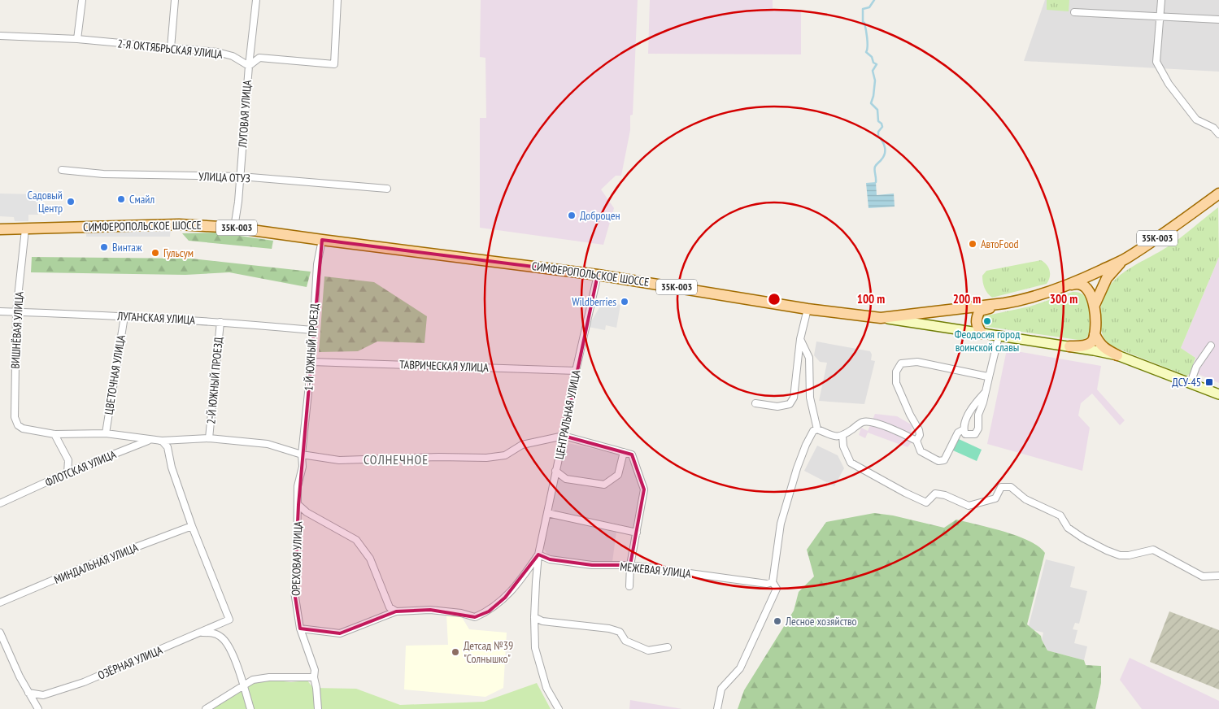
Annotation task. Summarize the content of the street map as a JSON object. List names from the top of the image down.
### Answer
{
  "streets": {
    "main road": ["СИМФЕРОПОЛЬСКОЕ ШОССЕ", "35К-003"],
    "street": [
      "2-Я ОКТЯБРЬСКАЯ УЛИЦА",
      "ЛУГОВАЯ УЛИЦА",
      "УЛИЦА ОТУЗ",
      "ЛУГАНСКАЯ УЛИЦА",
      "ВИШНЁВАЯ УЛИЦА",
      "1-Й ЮЖНЫЙ ПРОЕЗД",
      "ТАВРИЧЕСКАЯ УЛИЦА",
      "ЦВЕТОЧНАЯ УЛИЦА",
      "2-Й ЮЖНЫЙ ПРОЕЗД",
      "ЦЕНТРАЛЬНАЯ УЛИЦА",
      "ФЛОТСКАЯ УЛИЦА",
      "ОРЕХОВАЯ УЛИЦА",
      "МИНДАЛЬНАЯ УЛИЦА",
      "МЕЖЕВАЯ УЛИЦА",
      "ОЗЁРНАЯ УЛИЦА"
    ]
  },
  "crossings": [
    ["2-Я ОКТЯБРЬСКАЯ УЛИЦА", "ЛУГОВАЯ УЛИЦА"],
    ["ЛУГОВАЯ УЛИЦА", "УЛИЦА ОТУЗ"],
    ["ЛУГОВАЯ УЛИЦА", "СИМФЕРОПОЛЬСКОЕ ШОССЕ"],
    ["СИМФЕРОПОЛЬСКОЕ ШОССЕ", "35К-003"],
    ["СИМФЕРОПОЛЬСКОЕ ШОССЕ", "ВИШНЁВАЯ УЛИЦА"],
    ["СИМФЕРОПОЛЬСКОЕ ШОССЕ", "1-Й ЮЖНЫЙ ПРОЕЗД"],
    ["СИМФЕРОПОЛЬСКОЕ ШОССЕ", "ЦЕНТРАЛЬНАЯ УЛИЦА"],
    ["ЛУГАНСКАЯ УЛИЦА", "ВИШНЁВАЯ УЛИЦА"],
    ["ЛУГАНСКАЯ УЛИЦА", "1-Й ЮЖНЫЙ ПРОЕЗД"],
    ["ЛУГАНСКАЯ УЛИЦА", "ЦВЕТОЧНАЯ УЛИЦА"],
    ["ЛУГАНСКАЯ УЛИЦА", "2-Й ЮЖНЫЙ ПРОЕЗД"],
    ["1-Й ЮЖНЫЙ ПРОЕЗД", "ТАВРИЧЕСКАЯ УЛИЦА"],
    ["1-Й ЮЖНЫЙ ПРОЕЗД", "ОРЕХОВАЯ УЛИЦА"],
    ["ТАВРИЧЕСКАЯ УЛИЦА", "ЦЕНТРАЛЬНАЯ УЛИЦА"],
    ["ЦЕНТРАЛЬНАЯ УЛИЦА", "ОРЕХОВАЯ УЛИЦА"],
    ["ЦЕНТРАЛЬНАЯ УЛИЦА", "МЕЖЕВАЯ УЛИЦА"],
    ["МИНДАЛЬНАЯ УЛИЦА", "ОЗЁРНАЯ УЛИЦА"]
  ],
  "districts": ["СОЛНЕЧНОЕ"],
  "places": {
    "other": [
      "Смайл",
      "Садовый Центр",
      "Доброцен",
      "АвтоFood",
      "Винтаж",
      "Гульсум",
      "Wildberries",
      "Феодосия город воинской славы",
      "Лесное хозяйство",
      "Детсад №39 \"Солнышко\""
    ],
    "transit": ["ДСУ-45"]
  },
  "rings": ["100 m", "200 m", "300 m"]
}
